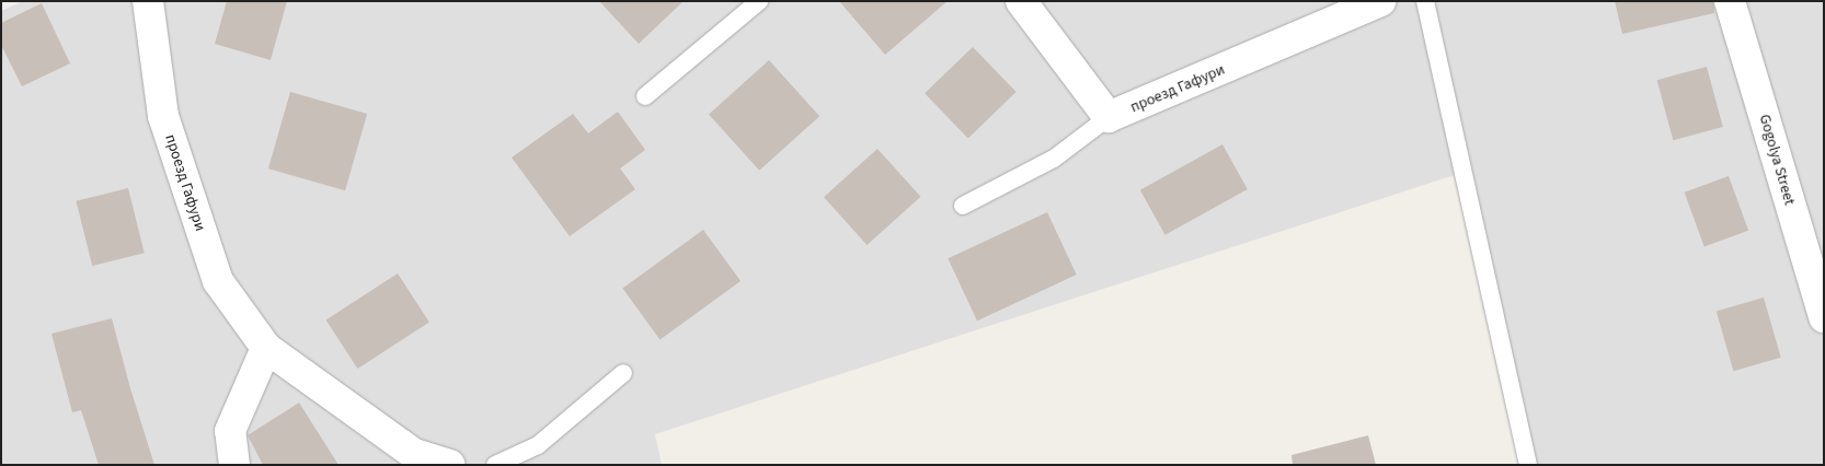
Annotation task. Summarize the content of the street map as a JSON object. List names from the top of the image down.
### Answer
{
  "streets": {
    "street": ["проезд Гафури", "Gogolya Street"]
  }
}
